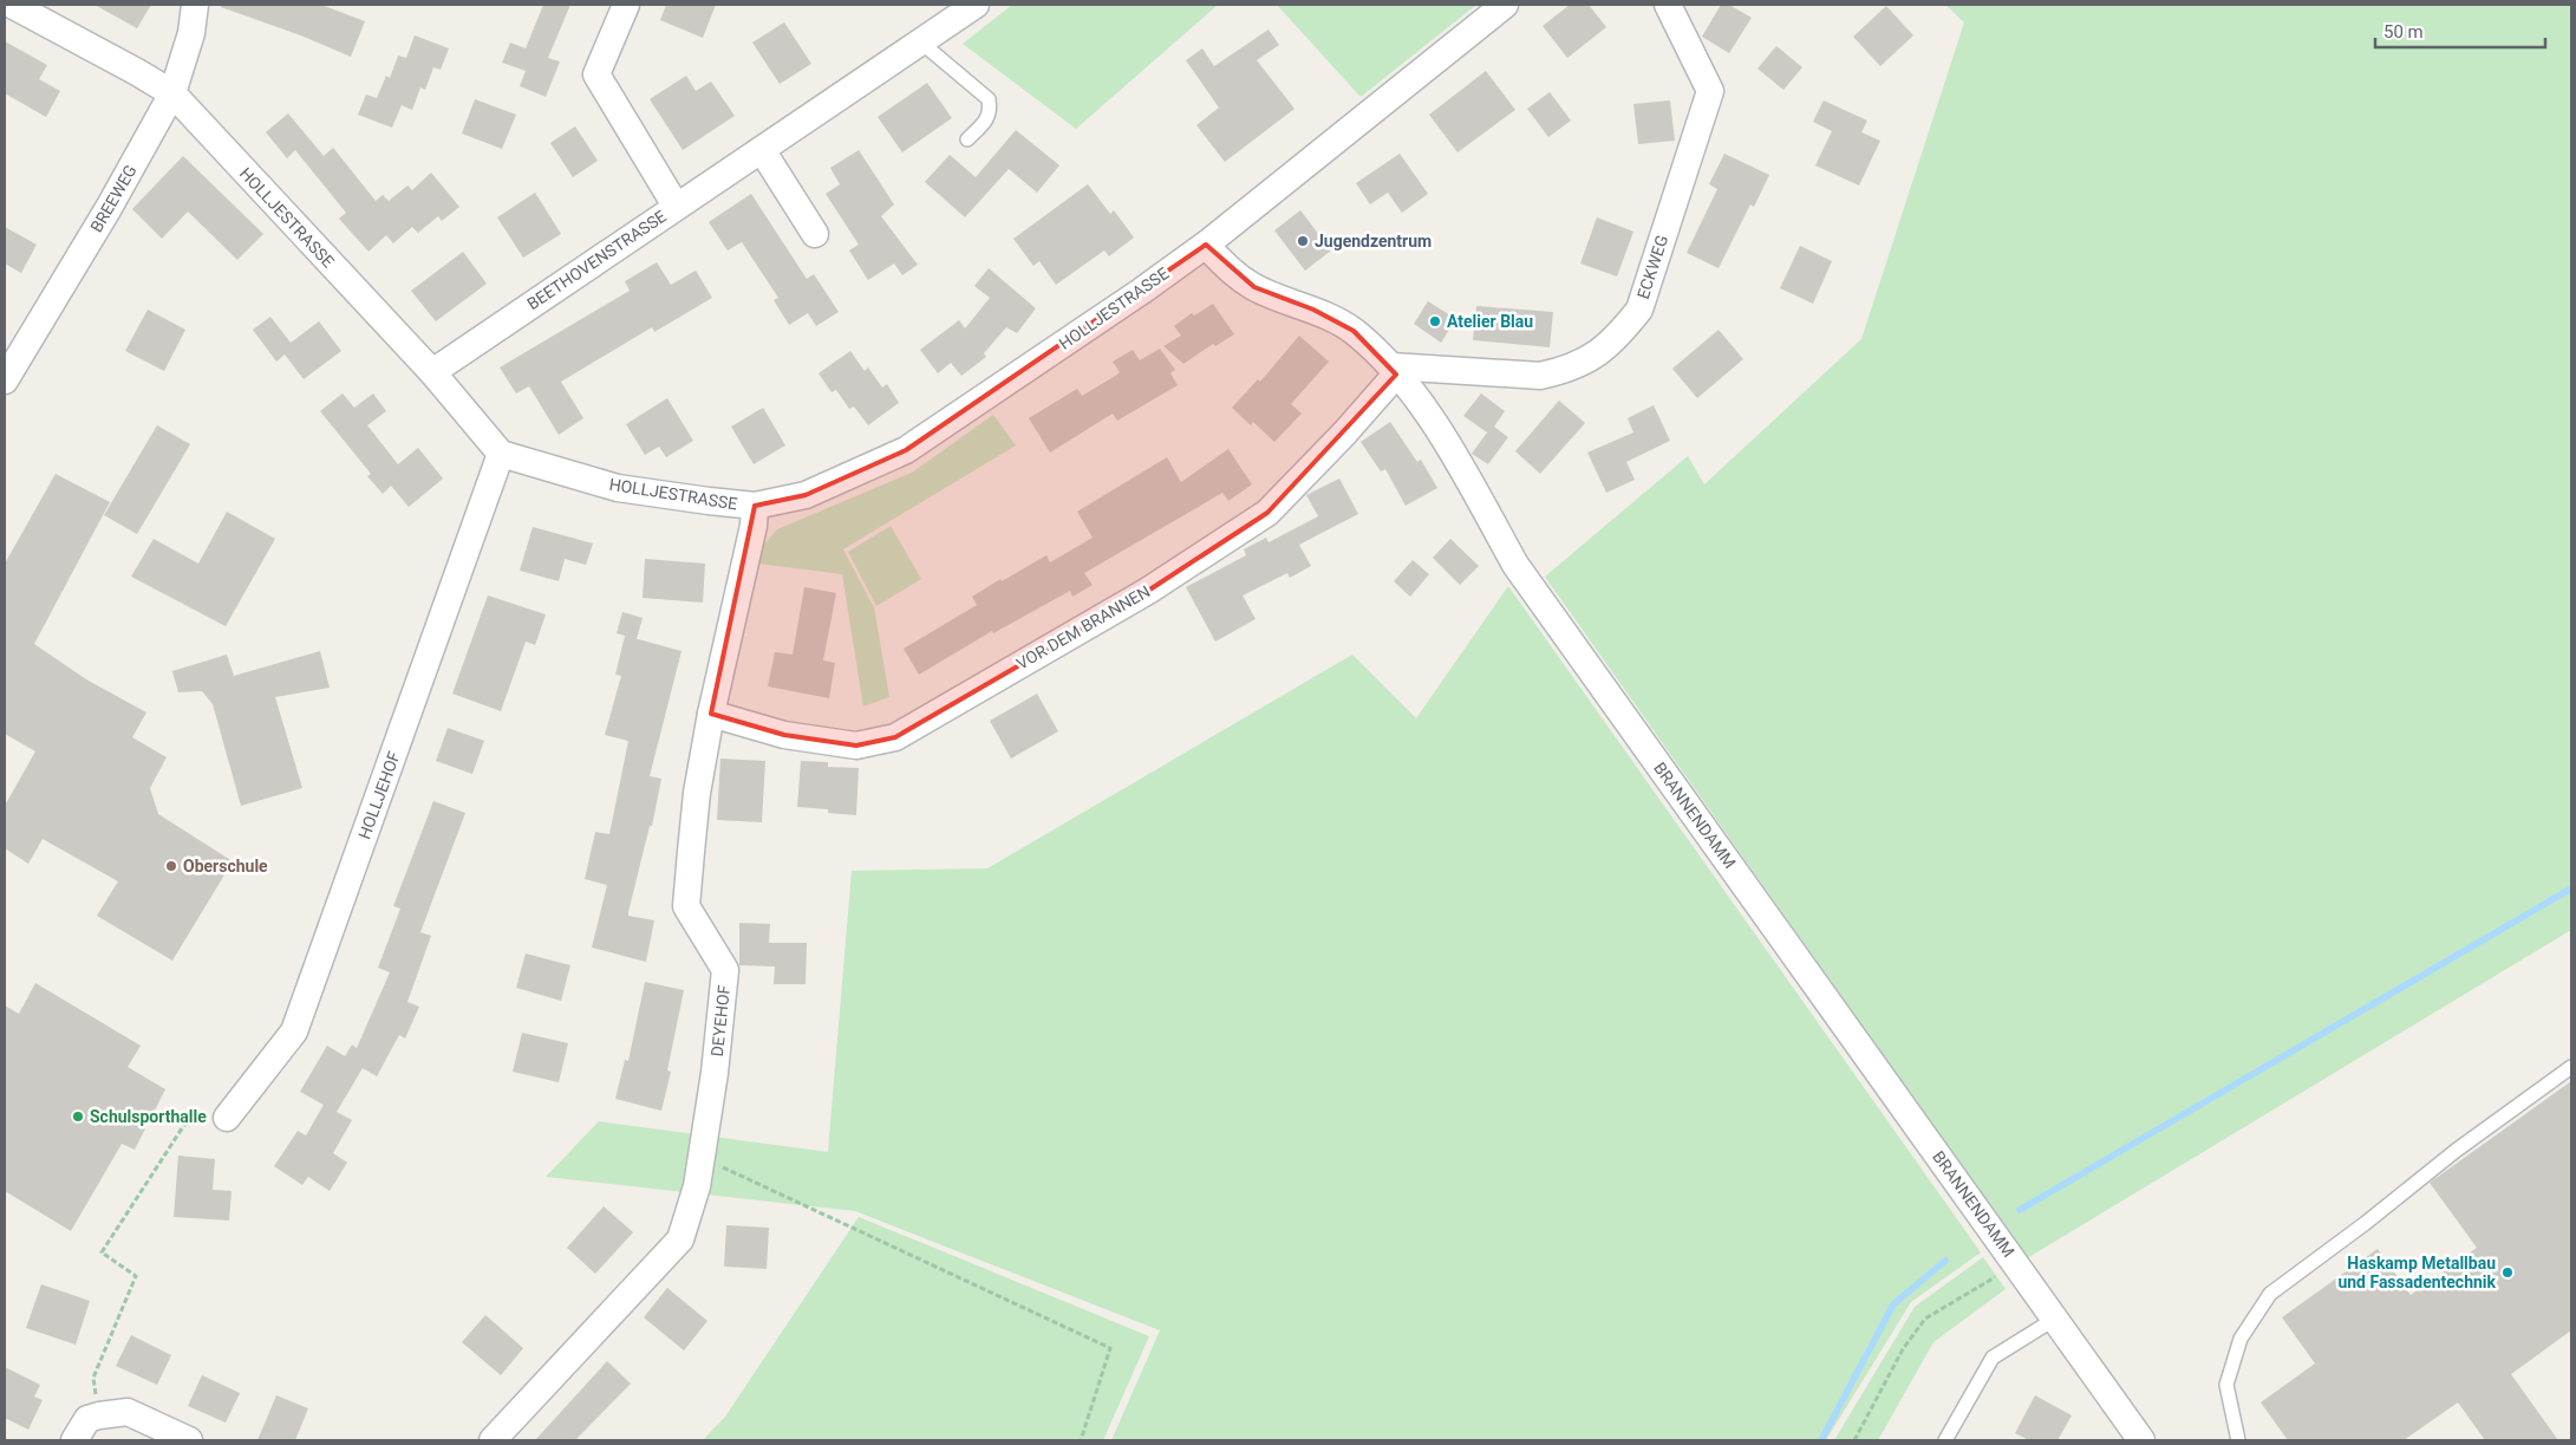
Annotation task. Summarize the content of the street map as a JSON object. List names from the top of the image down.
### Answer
{
  "streets": {
    "street": [
      "BREEWEG",
      "HOLLJESTRASSE",
      "BEETHOVENSTRASSE",
      "ECKWEG",
      "VOR DEM BRANNEN",
      "HOLLJEHOF",
      "BRANNENDAMM",
      "DEYEHOF"
    ]
  },
  "crossings": [
    ["BREEWEG", "HOLLJESTRASSE"],
    ["HOLLJESTRASSE", "BEETHOVENSTRASSE"],
    ["HOLLJESTRASSE", "HOLLJEHOF"],
    ["HOLLJESTRASSE", "BRANNENDAMM"],
    ["HOLLJESTRASSE", "DEYEHOF"],
    ["ECKWEG", "VOR DEM BRANNEN"],
    ["ECKWEG", "BRANNENDAMM"],
    ["VOR DEM BRANNEN", "BRANNENDAMM"],
    ["VOR DEM BRANNEN", "DEYEHOF"]
  ],
  "places": [
    "Jugendzentrum",
    "Atelier Blau",
    "Oberschule",
    "Schulsporthalle",
    "Haskamp Metallbau und Fassadentechnik"
  ],
  "scale_bar": "50 m"
}
